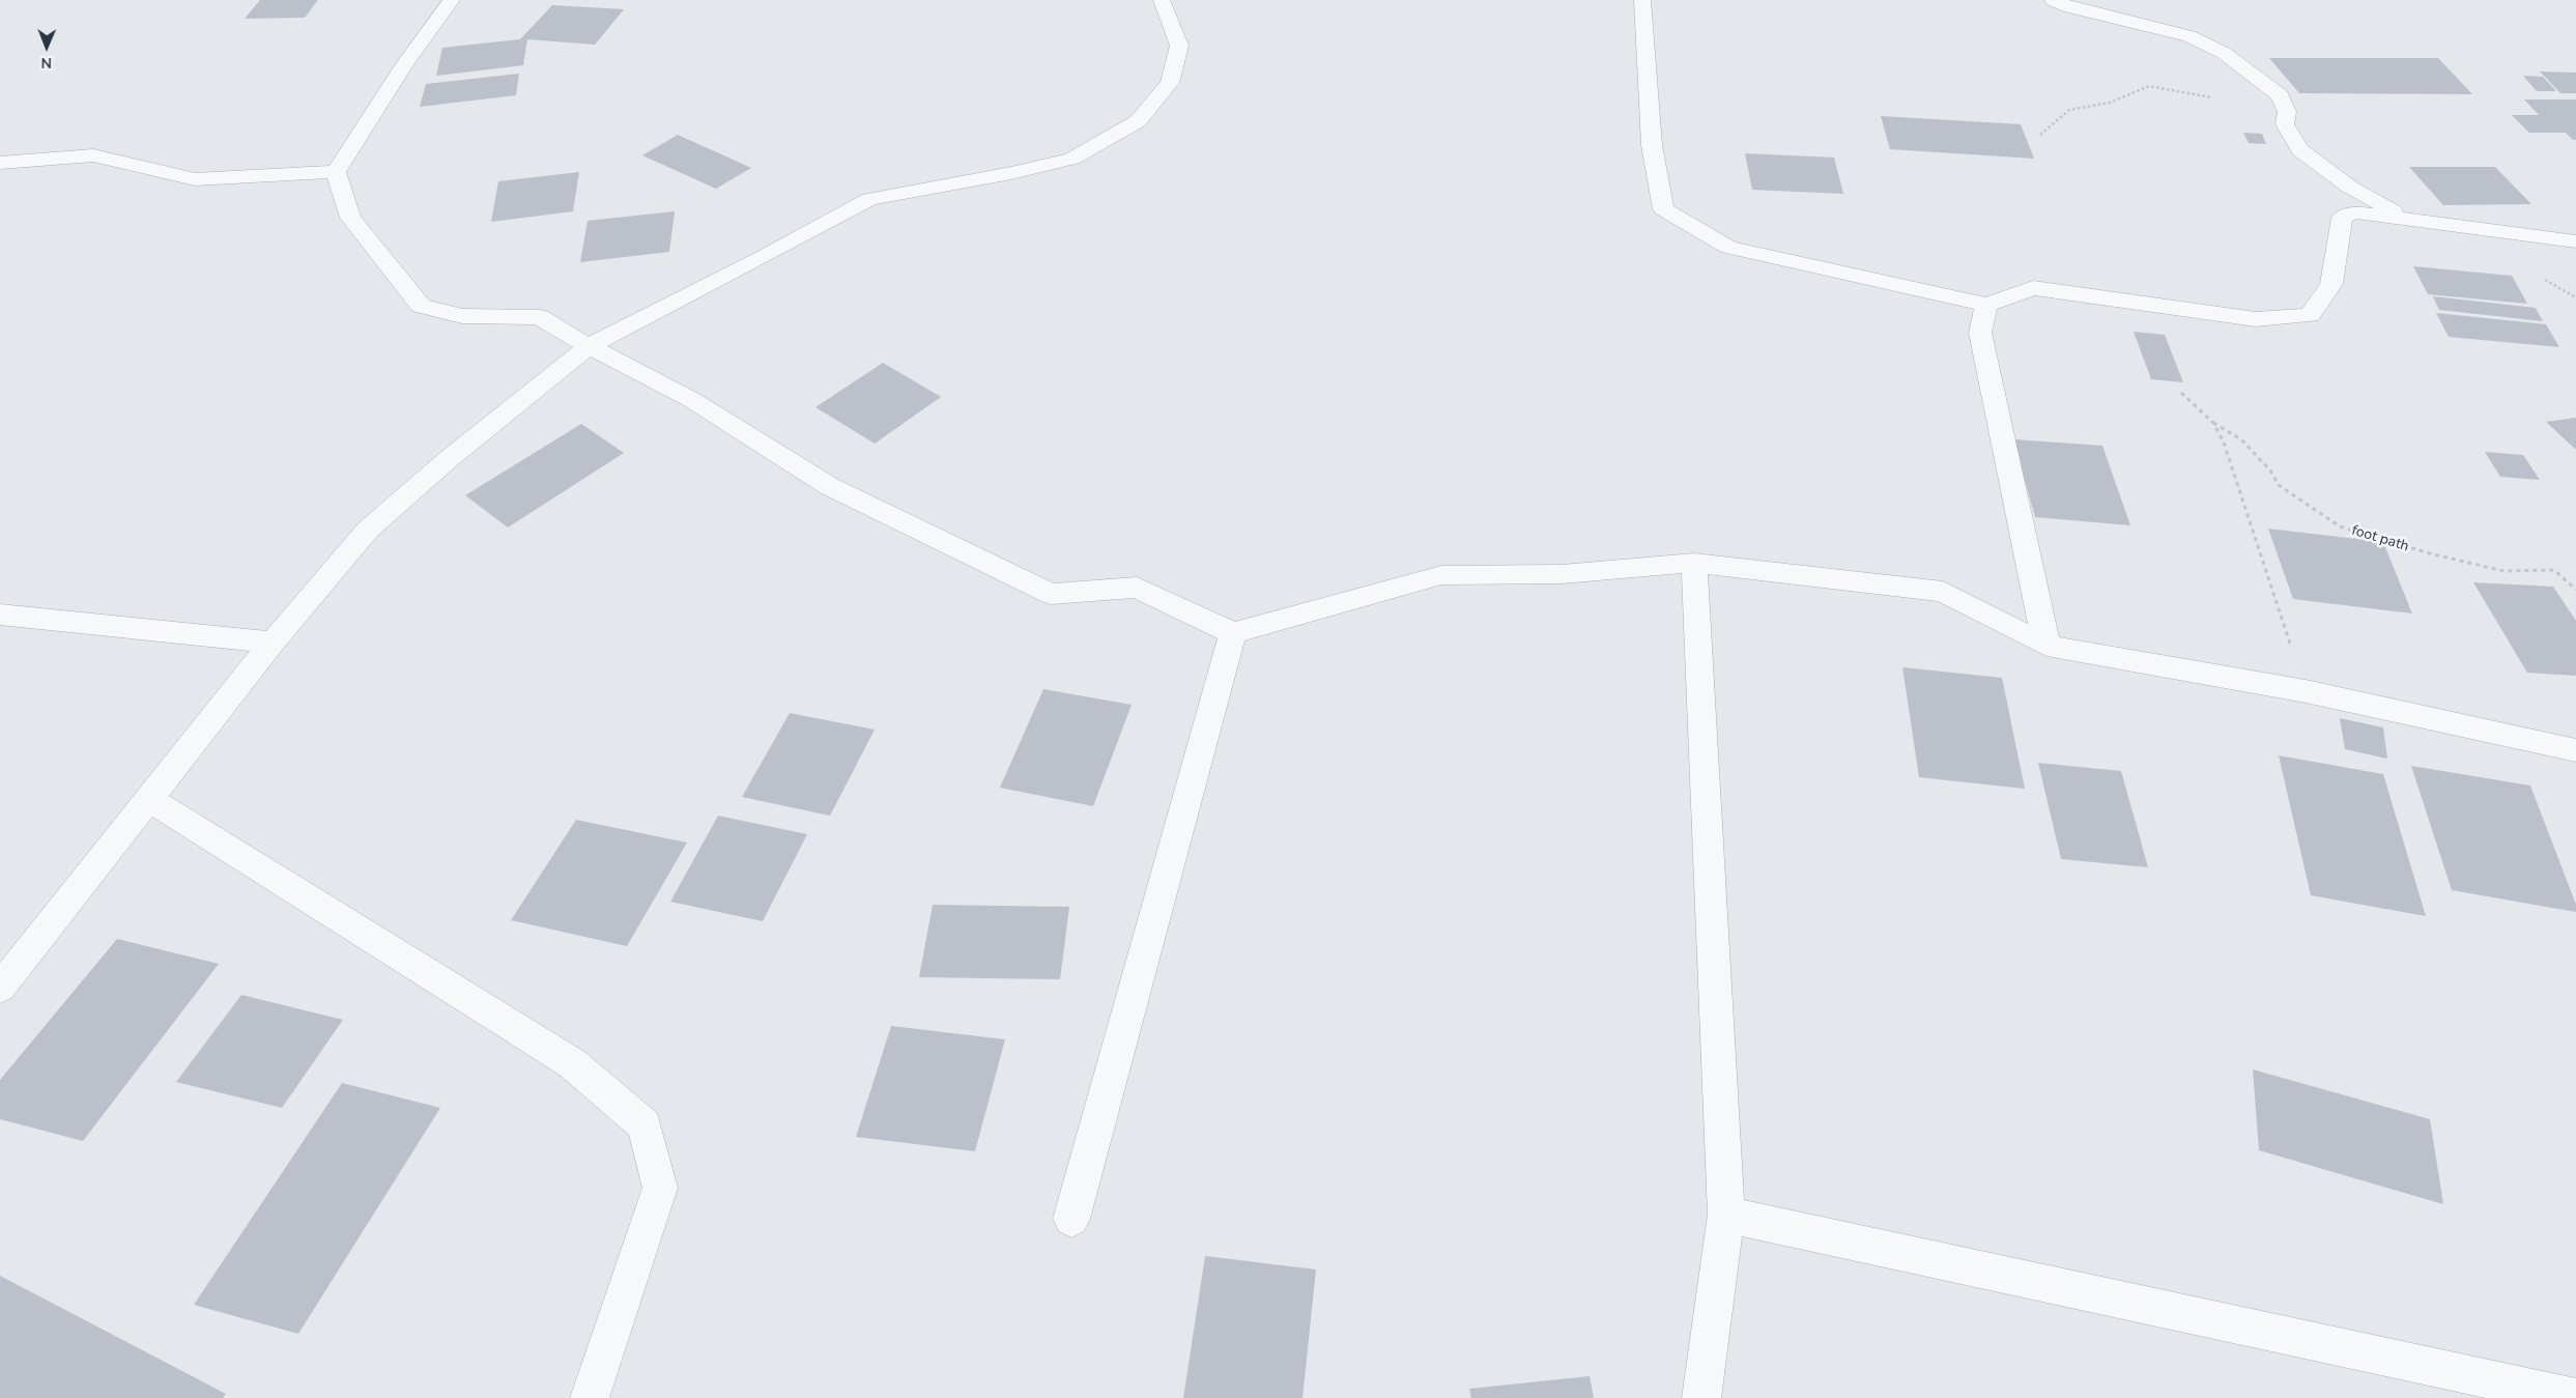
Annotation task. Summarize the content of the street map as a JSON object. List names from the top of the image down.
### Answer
{
  "streets": {
    "path": ["foot path"]
  },
  "north": "bottom"
}
